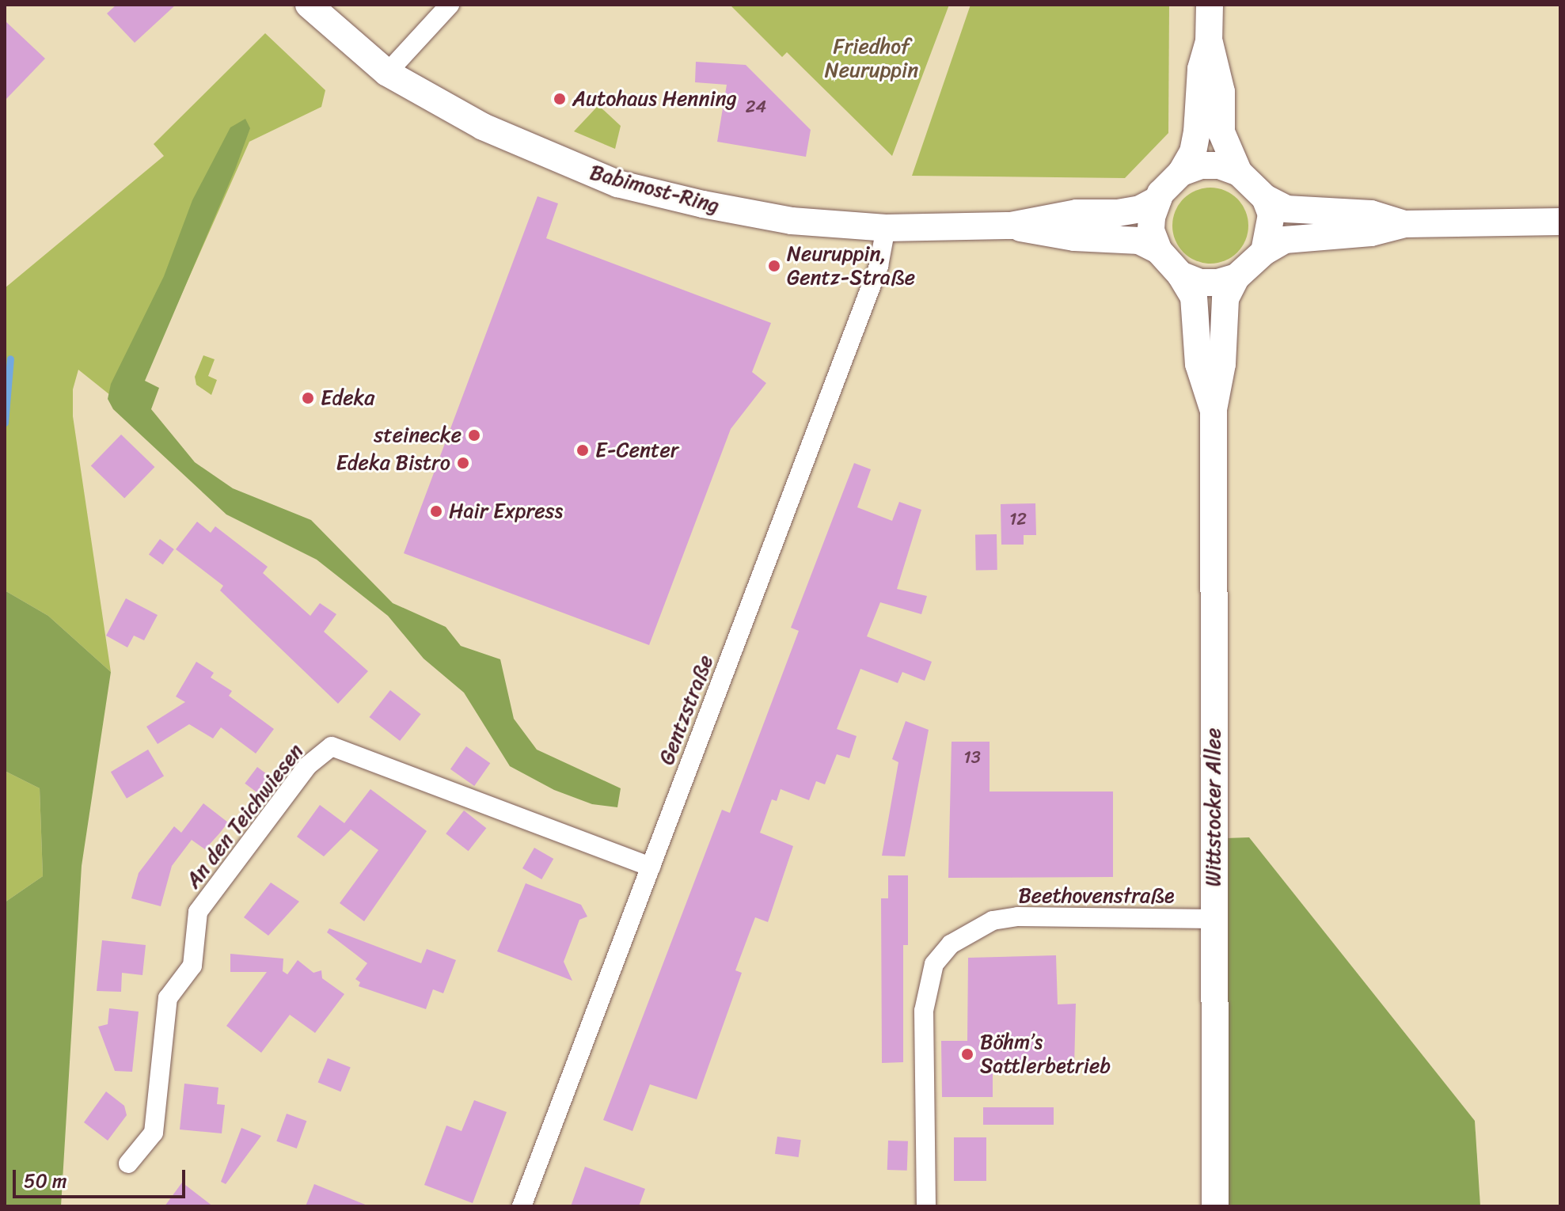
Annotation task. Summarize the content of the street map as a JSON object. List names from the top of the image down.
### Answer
{
  "streets": {
    "main road": ["Babimost-Ring", "Wittstocker Allee"],
    "street": ["Gentzstraße", "An den Teichwiesen", "Beethovenstraße"]
  },
  "crossings": [
    ["Babimost-Ring", "Gentzstraße"],
    ["Gentzstraße", "An den Teichwiesen"],
    ["Wittstocker Allee", "Beethovenstraße"]
  ],
  "parks": ["Friedhof Neuruppin"],
  "places": [
    "Autohaus Henning",
    "Neuruppin, Gentz-Straße",
    "Edeka",
    "steinecke",
    "E-Center",
    "Edeka Bistro",
    "Hair Express",
    "Böhm’s Sattlerbetrieb"
  ],
  "house_numbers": ["24", "12", "13"],
  "scale_bar": "50 m"
}
